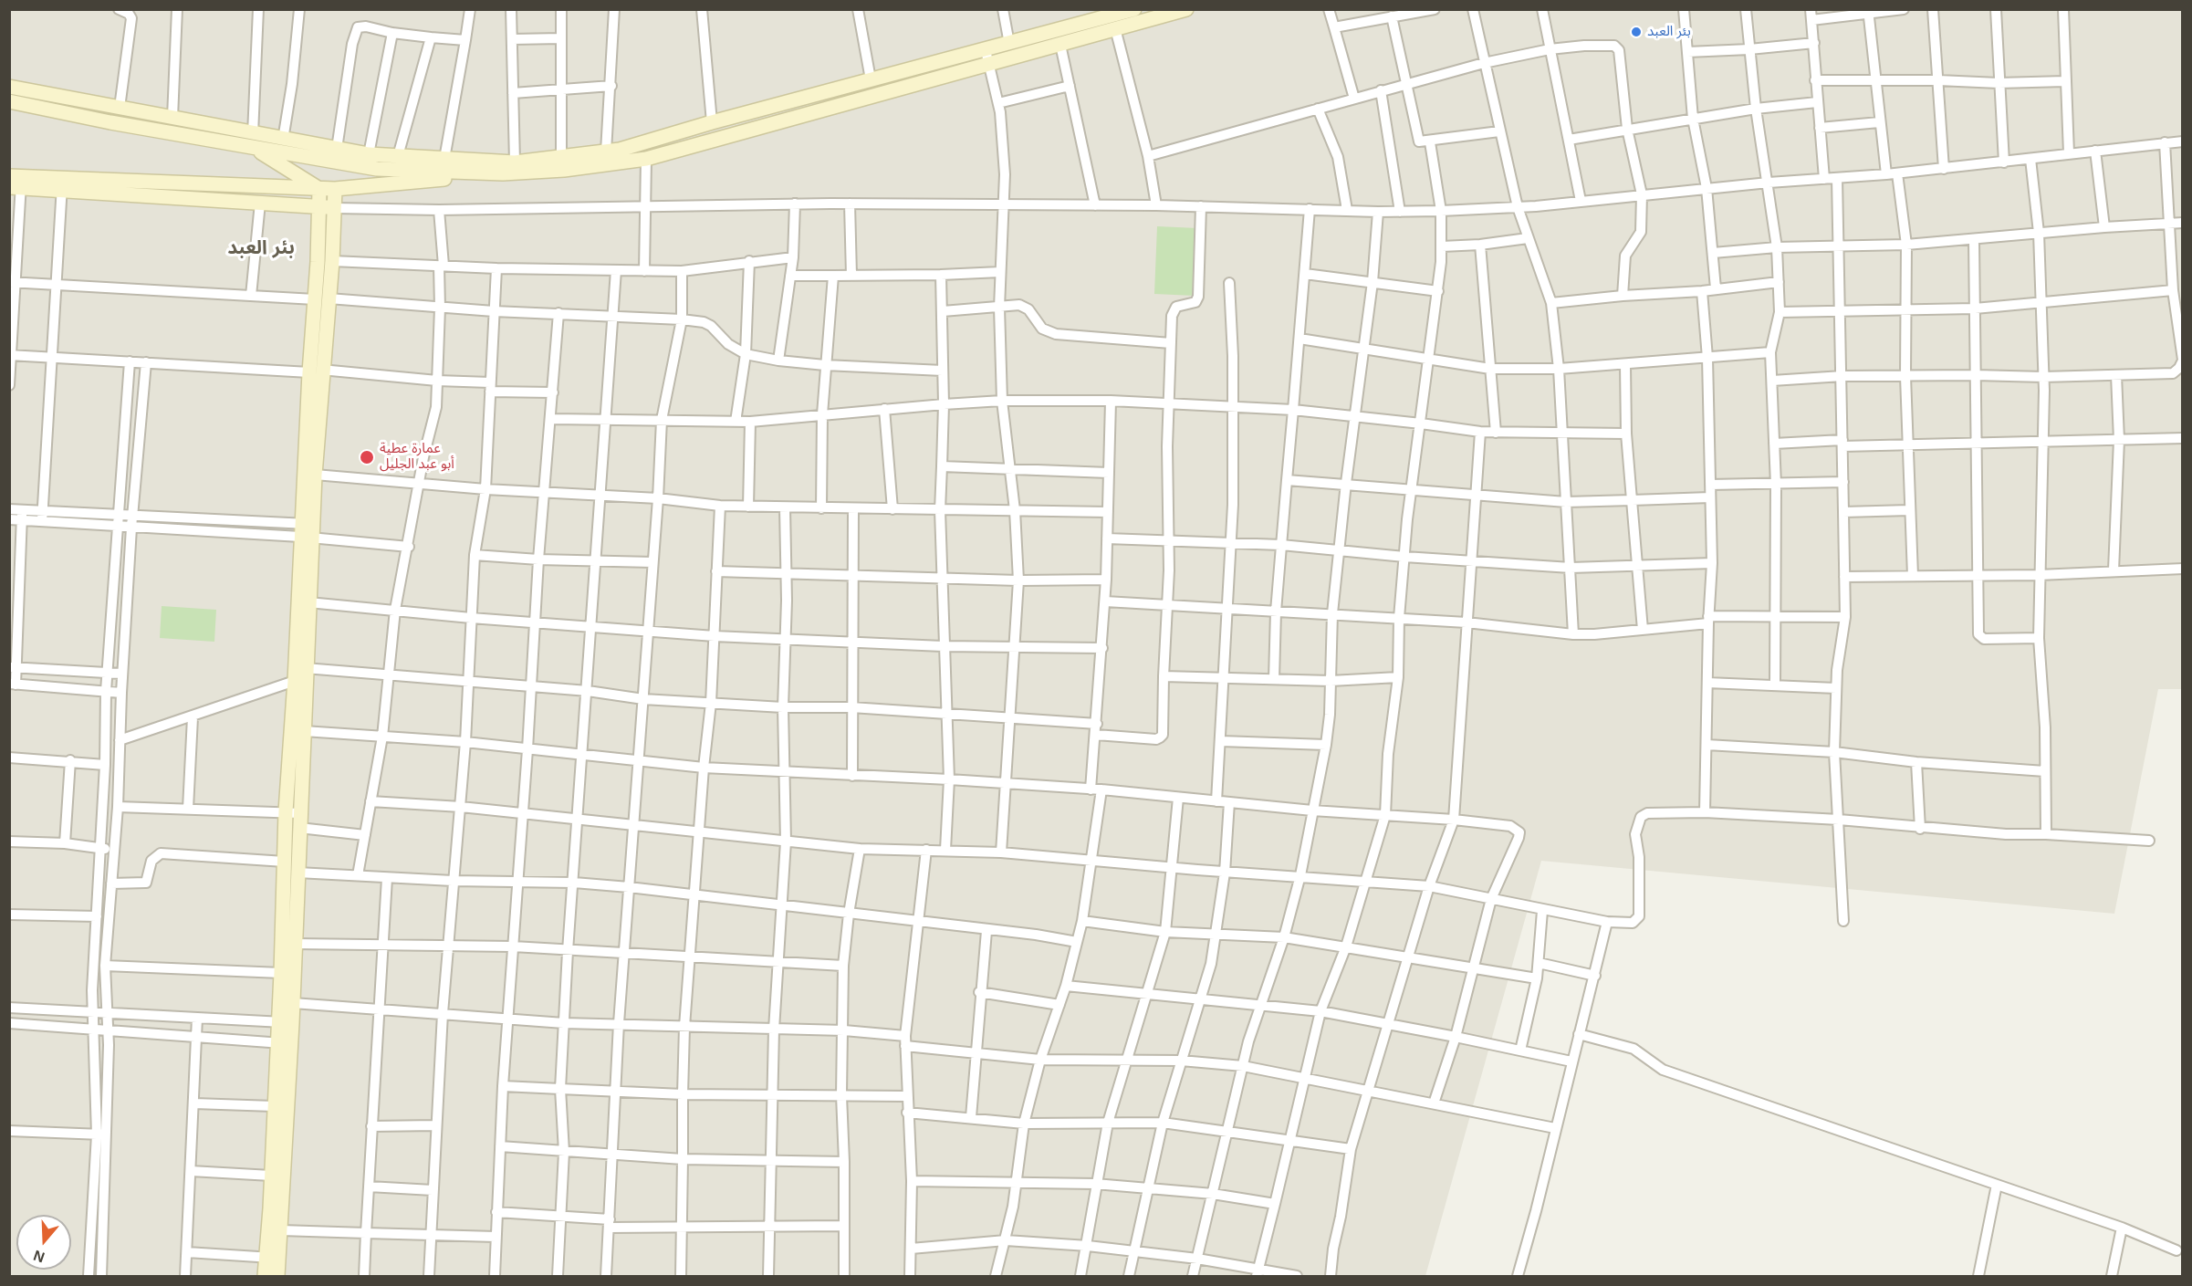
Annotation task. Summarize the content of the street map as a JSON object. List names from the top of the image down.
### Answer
{
  "districts": ["بئر العبد"],
  "places": ["بئر العبد", "عمارة عطية أبو عبد الجليل"],
  "north": "bottom"
}
